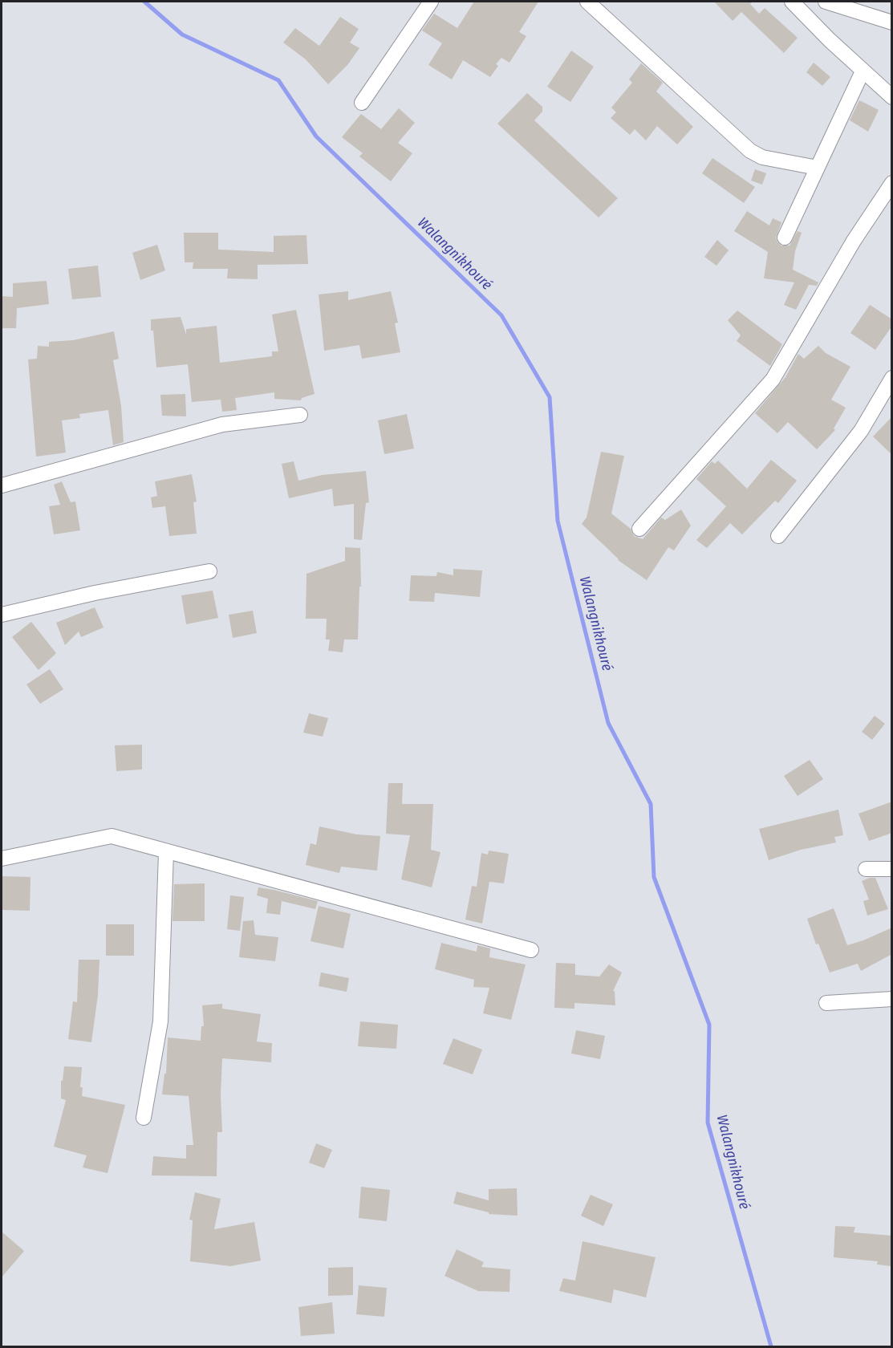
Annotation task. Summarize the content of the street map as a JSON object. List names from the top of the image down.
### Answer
{
  "water": ["Walangnikhouré"]
}
